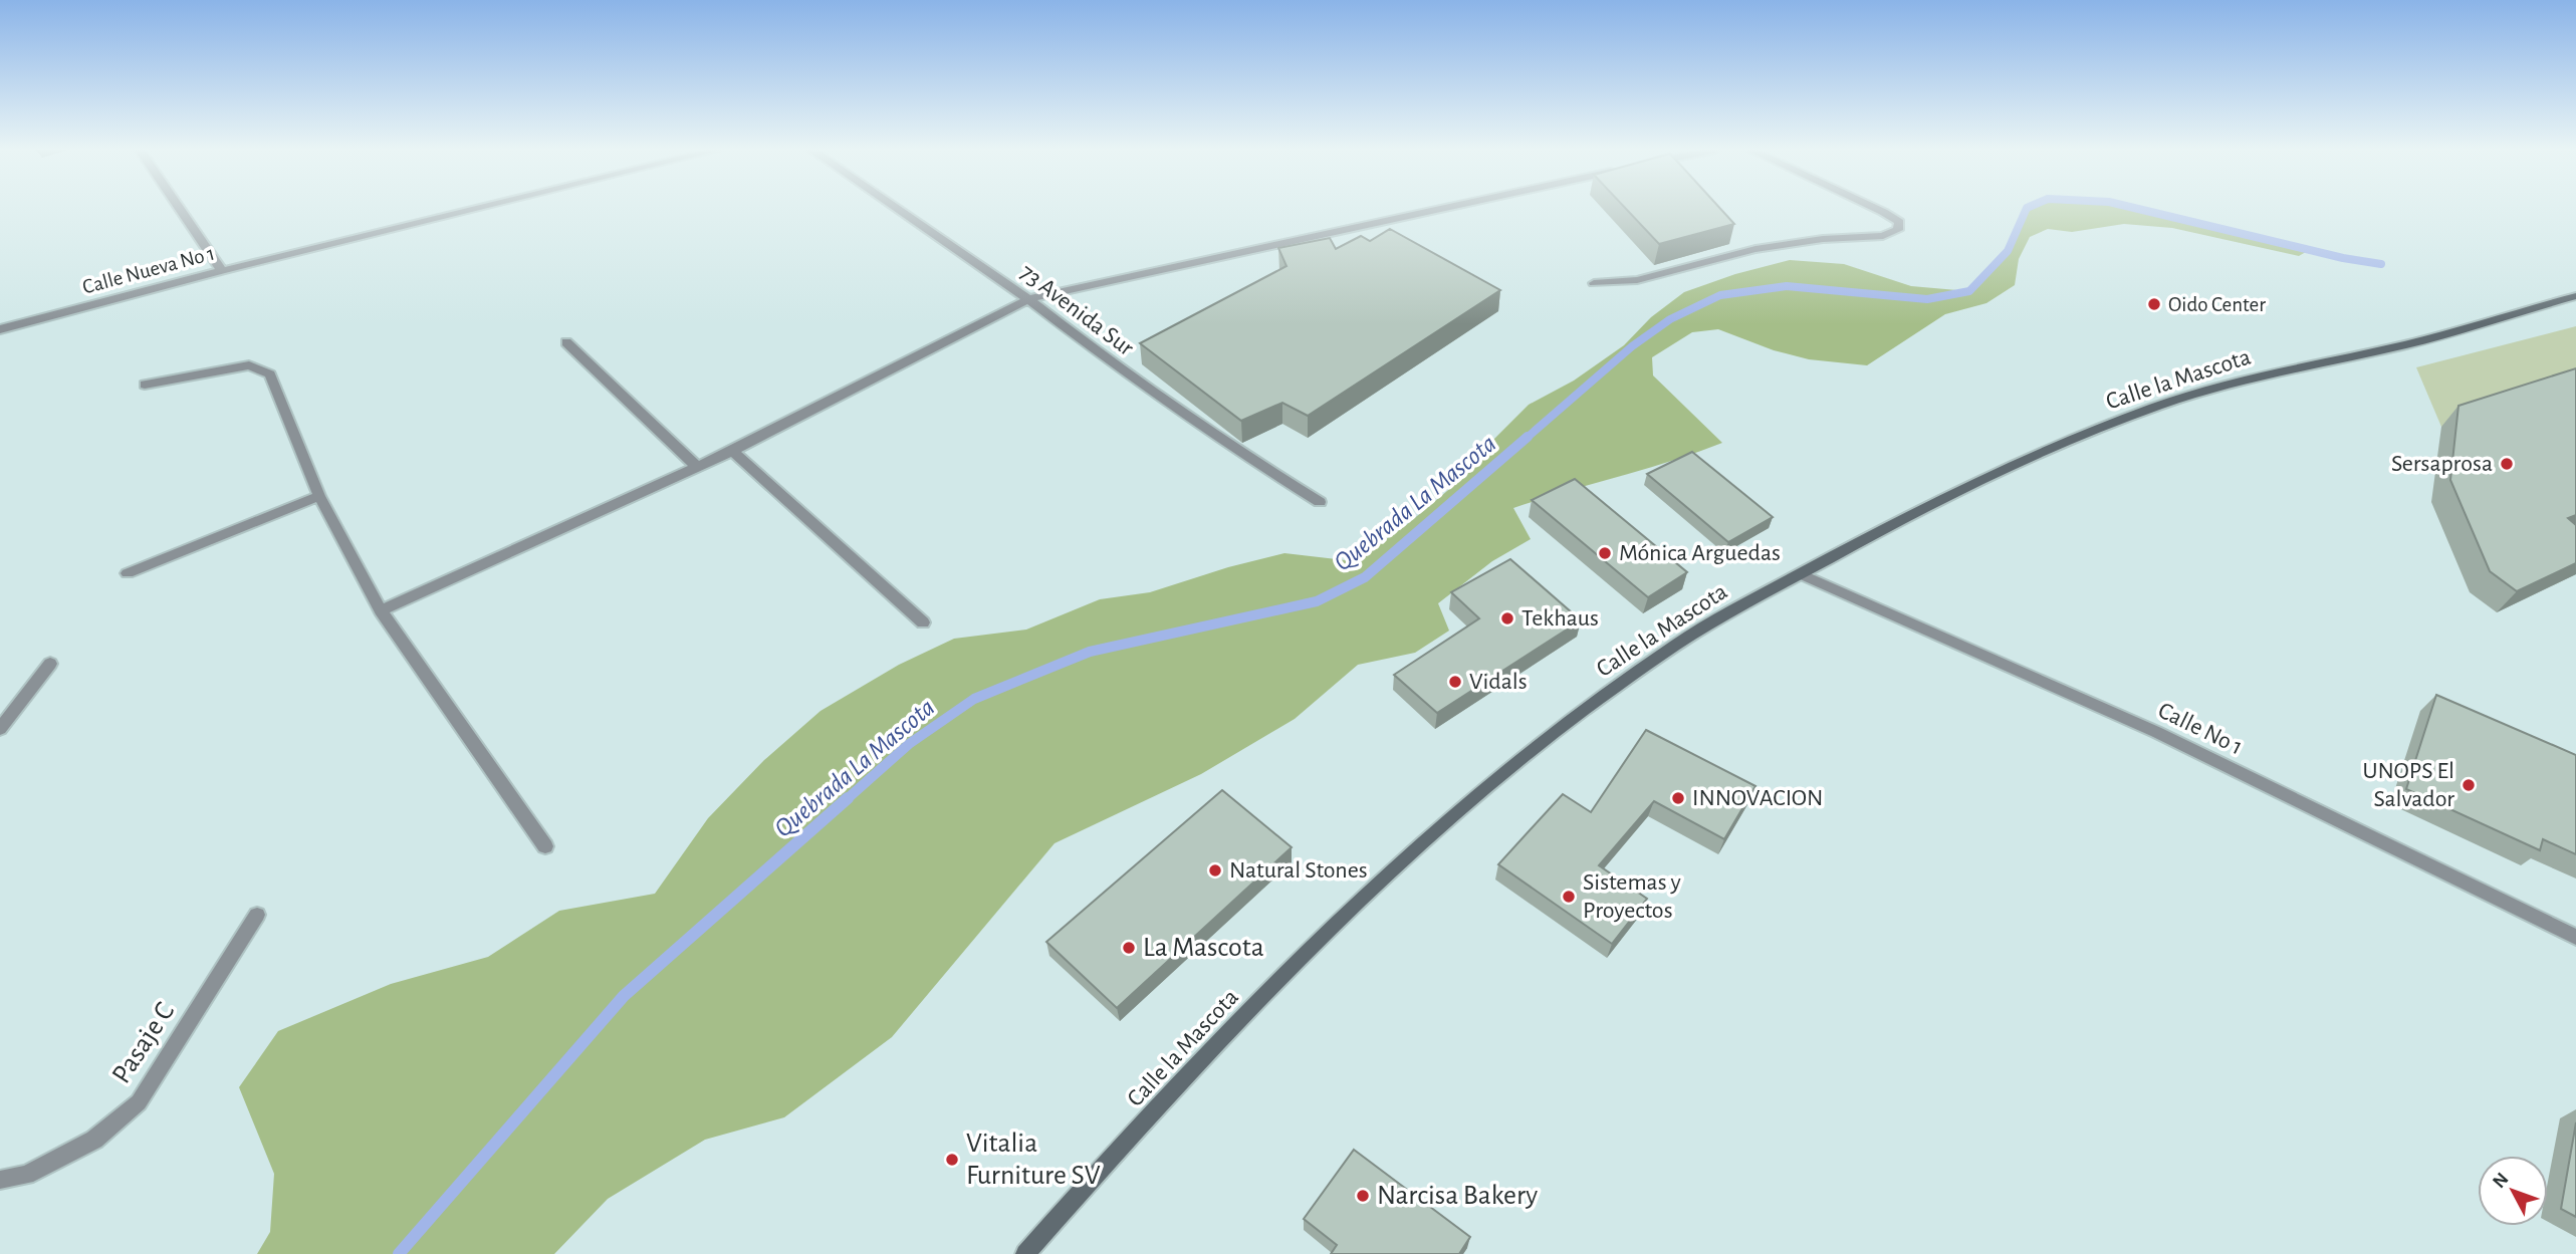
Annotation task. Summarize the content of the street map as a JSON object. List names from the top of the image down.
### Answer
{
  "streets": {
    "main road": ["Calle la Mascota"],
    "street": [
      "Calle Nueva No 1",
      "73 Avenida Sur",
      "Calle No 1",
      "Pasaje C"
    ]
  },
  "crossings": [
    ["Calle la Mascota", "Calle No 1"]
  ],
  "water": ["Quebrada La Mascota"],
  "places": [
    "Oido Center",
    "Sersaprosa",
    "Mónica Arguedas",
    "Tekhaus",
    "Vidals",
    "UNOPS El Salvador",
    "INNOVACION",
    "Natural Stones",
    "Sistemas y Proyectos",
    "La Mascota",
    "Vitalia Furniture SV",
    "Narcisa Bakery"
  ],
  "north": "top left"
}
